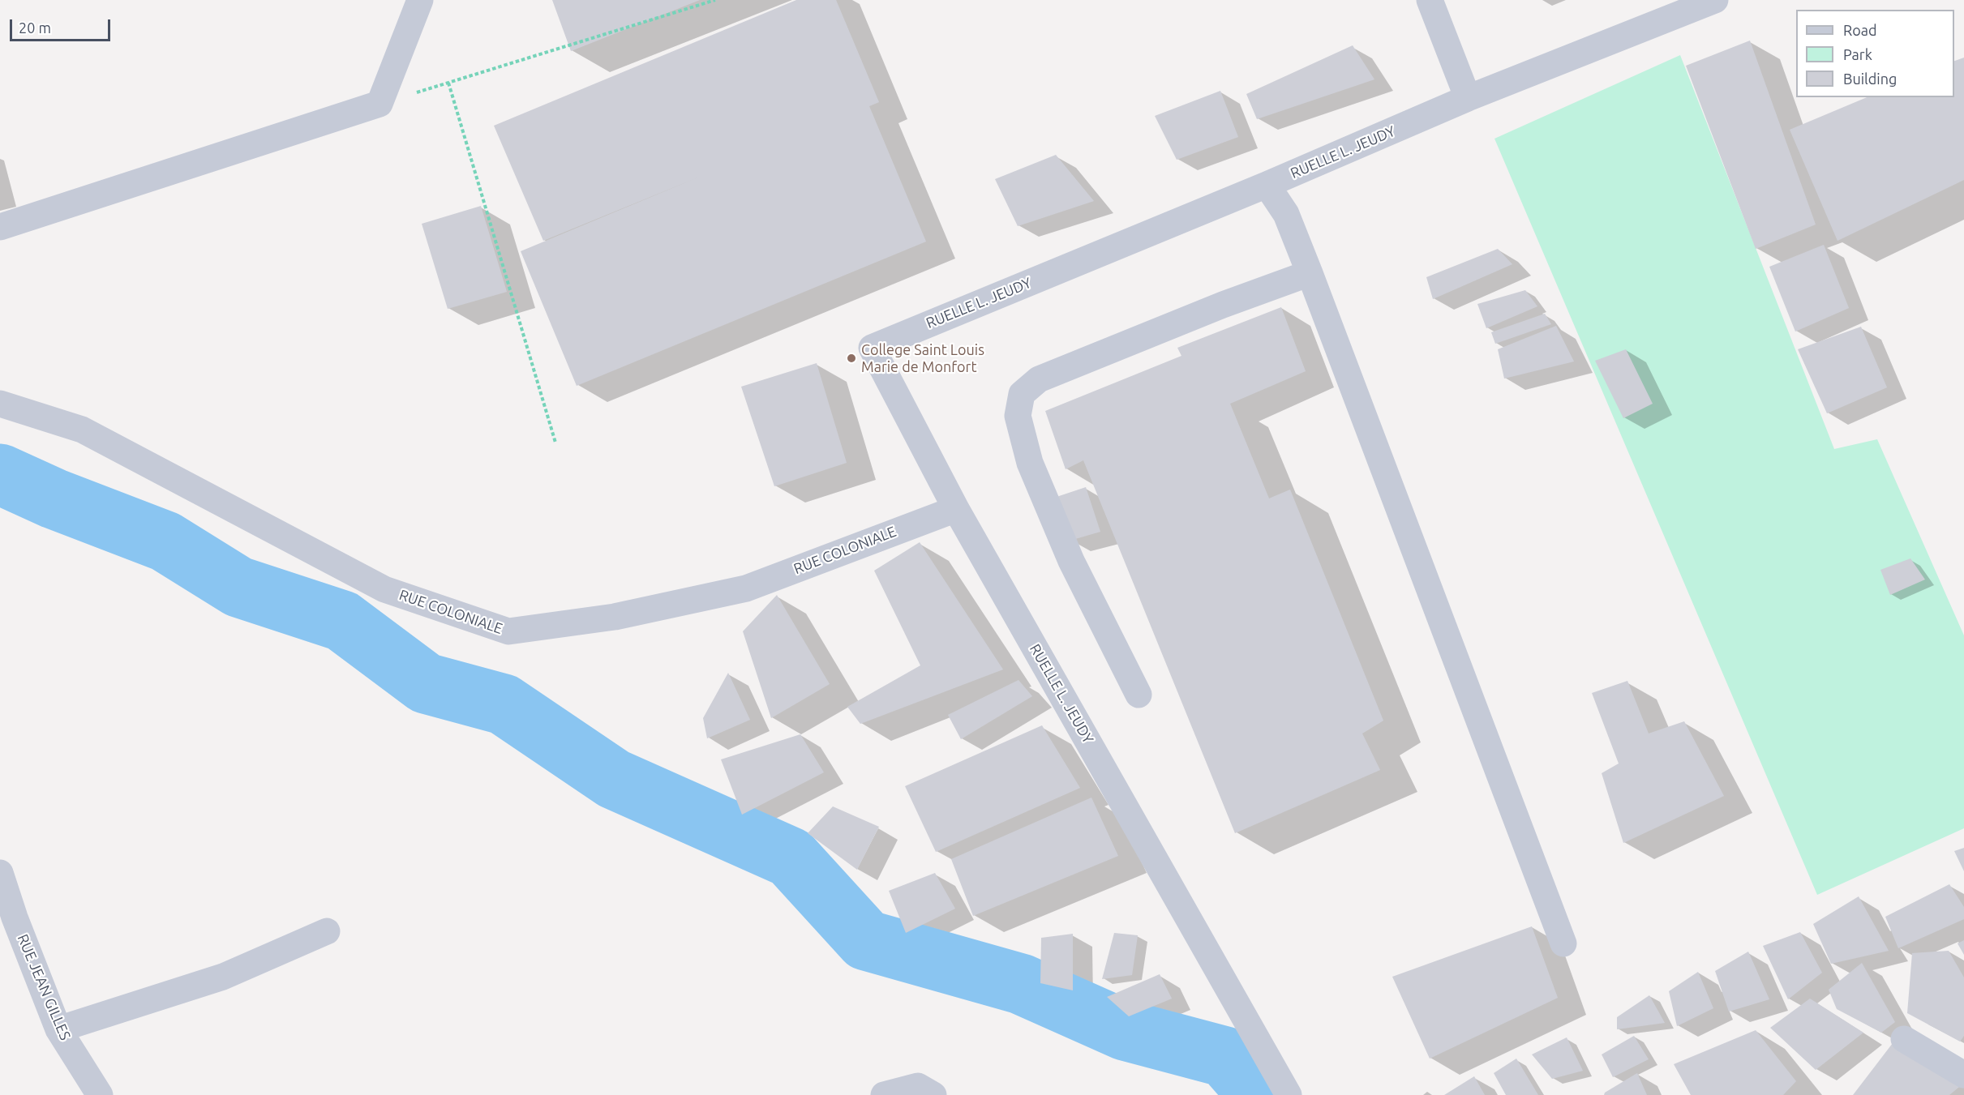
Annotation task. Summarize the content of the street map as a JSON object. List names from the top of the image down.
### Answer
{
  "streets": {
    "street": ["RUELLE L. JEUDY", "RUE COLONIALE", "RUE JEAN GILLES"]
  },
  "crossings": [
    ["RUELLE L. JEUDY", "RUE COLONIALE"]
  ],
  "places": ["College Saint Louis Marie de Monfort"],
  "legend": ["Road", "Park", "Building"],
  "scale_bar": "20 m"
}
